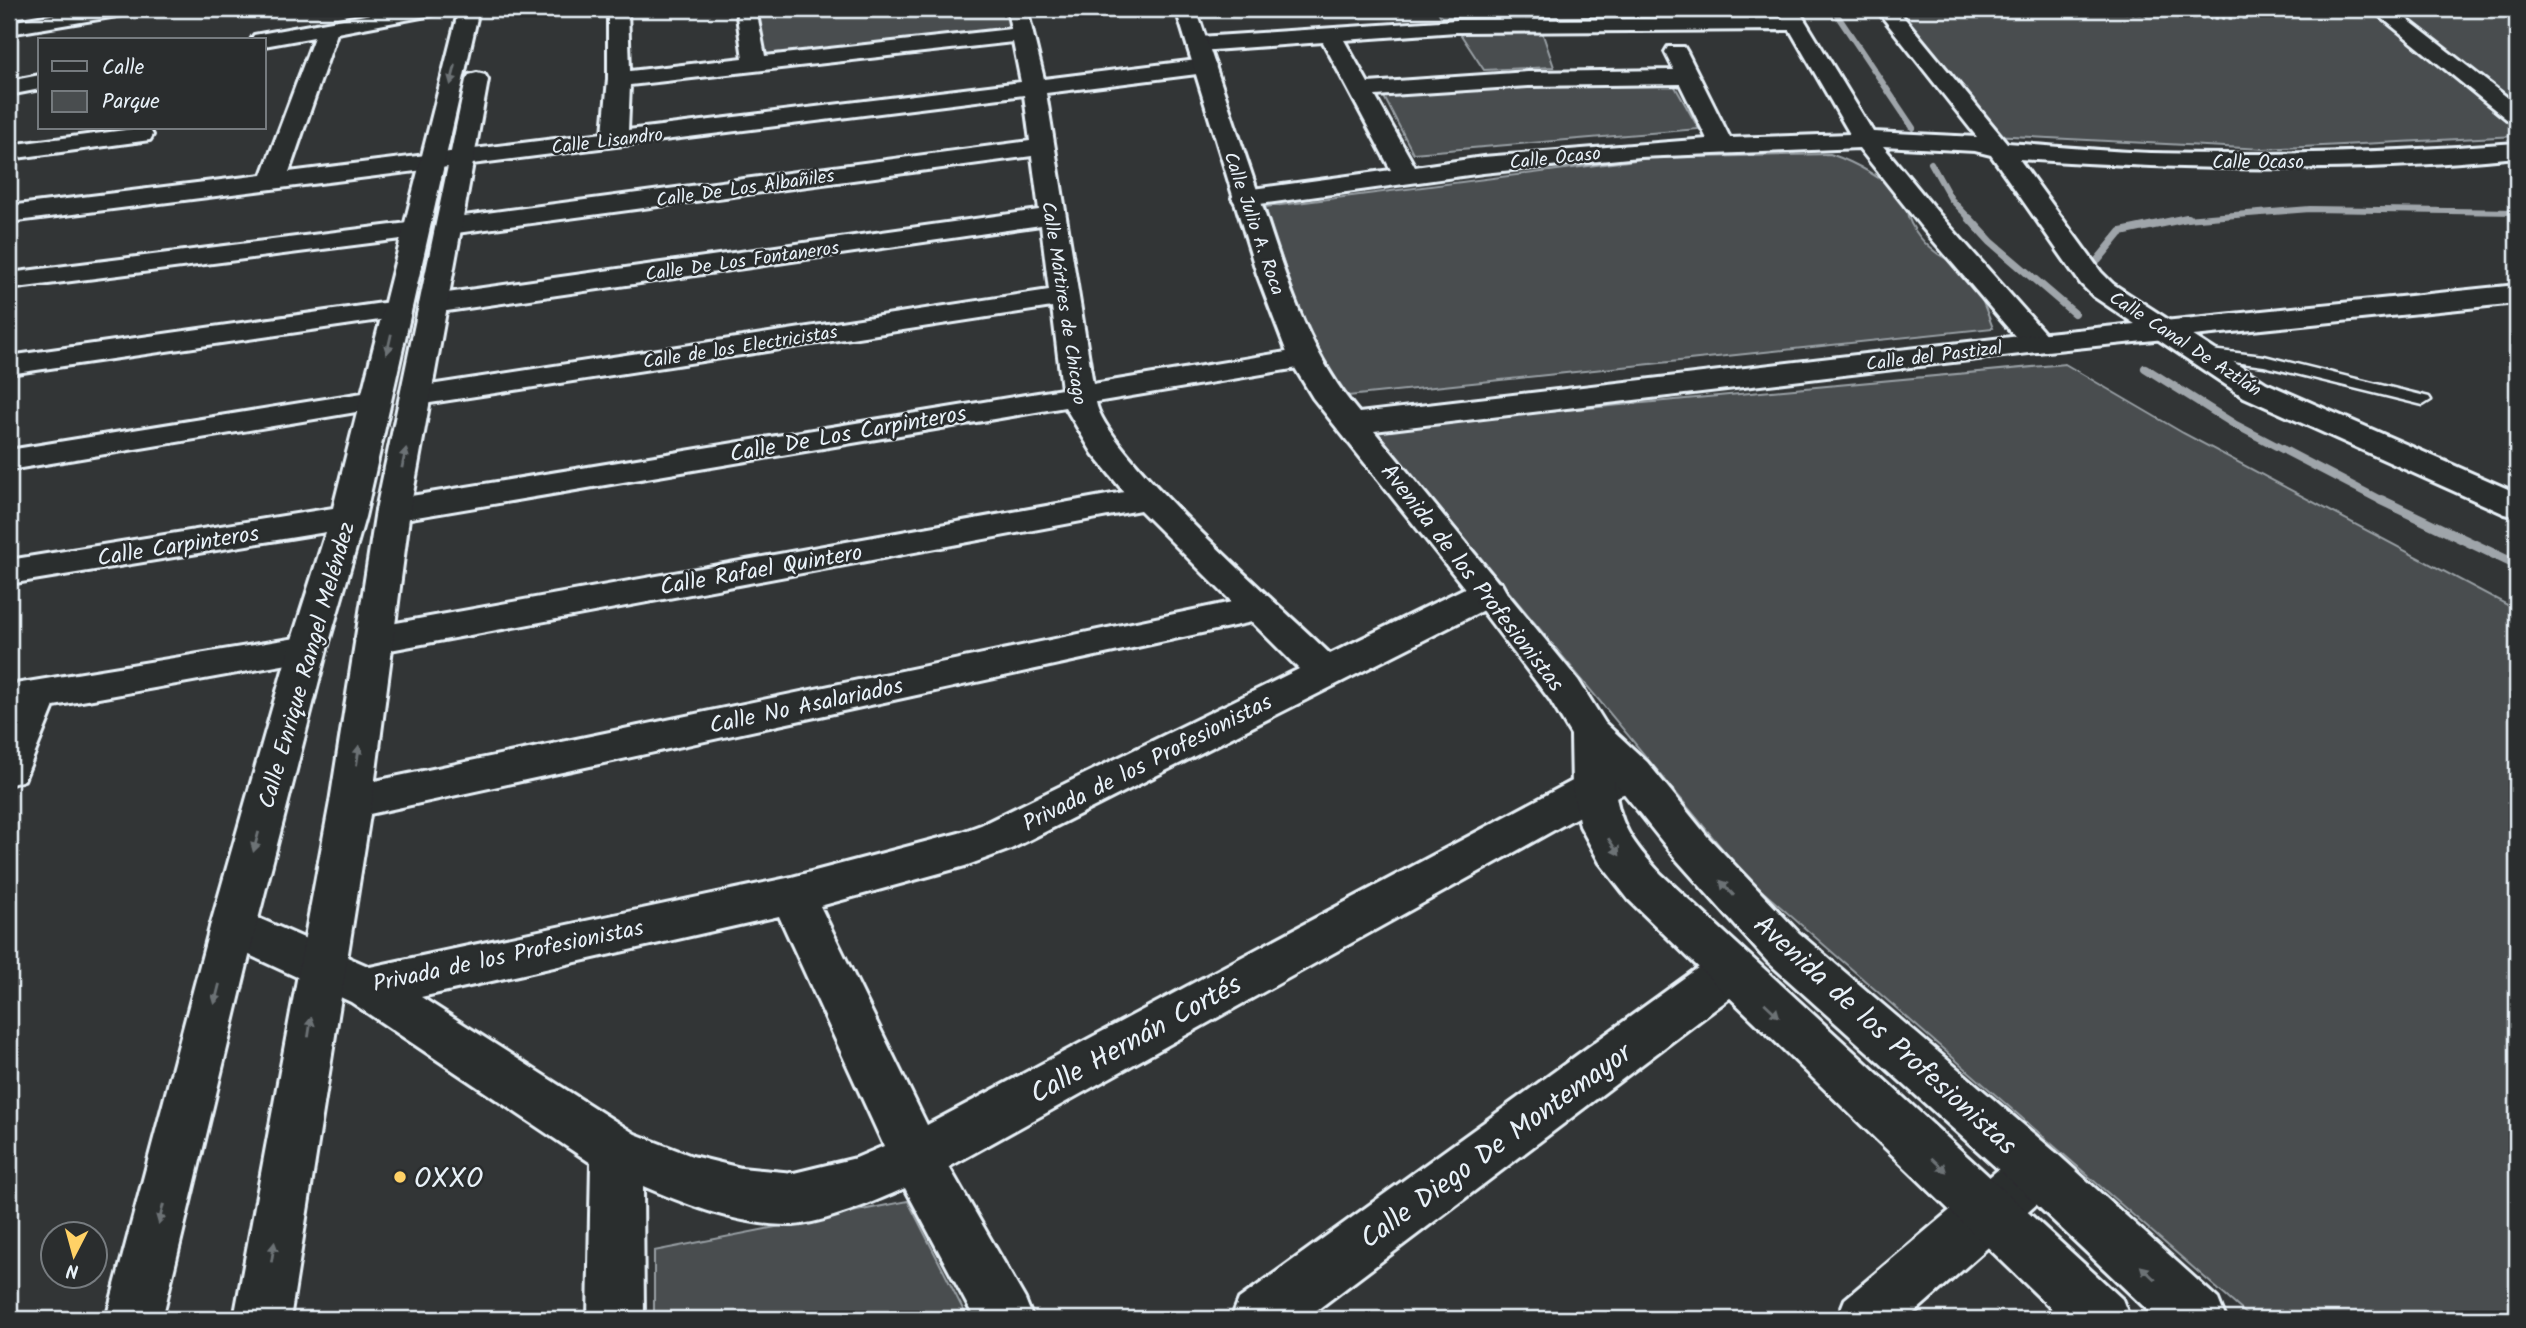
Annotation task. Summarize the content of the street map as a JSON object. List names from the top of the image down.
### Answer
{
  "streets": {
    "street": [
      "Calle Lisandro",
      "Calle Ocaso",
      "Calle De Los Albañiles",
      "Calle Julio A. Roca",
      "Calle De Los Fontaneros",
      "Calle Mártires de Chicago",
      "Calle Canal De Aztlán",
      "Calle de los Electricistas",
      "Calle del Pastizal",
      "Calle De Los Carpinteros",
      "Calle Carpinteros",
      "Calle Rafael Quintero",
      "Avenida de los Profesionistas",
      "Calle Enrique Rangel Meléndez",
      "Calle No Asalariados",
      "Privada de los Profesionistas",
      "Calle Hernán Cortés",
      "Calle Diego De Montemayor"
    ]
  },
  "crossings": [
    ["Calle Lisandro", "Calle Julio A. Roca"],
    ["Calle Lisandro", "Calle Mártires de Chicago"],
    ["Calle Lisandro", "Calle Enrique Rangel Meléndez"],
    ["Calle Ocaso", "Calle Julio A. Roca"],
    ["Calle Ocaso", "Calle Canal De Aztlán"],
    ["Calle De Los Albañiles", "Calle Mártires de Chicago"],
    ["Calle De Los Albañiles", "Calle Enrique Rangel Meléndez"],
    ["Calle Julio A. Roca", "Calle del Pastizal"],
    ["Calle Julio A. Roca", "Calle De Los Carpinteros"],
    ["Calle Julio A. Roca", "Avenida de los Profesionistas"],
    ["Calle De Los Fontaneros", "Calle Mártires de Chicago"],
    ["Calle De Los Fontaneros", "Calle Enrique Rangel Meléndez"],
    ["Calle Mártires de Chicago", "Calle de los Electricistas"],
    ["Calle Mártires de Chicago", "Calle De Los Carpinteros"],
    ["Calle Mártires de Chicago", "Calle Rafael Quintero"],
    ["Calle Mártires de Chicago", "Calle No Asalariados"],
    ["Calle Mártires de Chicago", "Privada de los Profesionistas"],
    ["Calle Canal De Aztlán", "Calle del Pastizal"],
    ["Calle de los Electricistas", "Calle Enrique Rangel Meléndez"],
    ["Calle del Pastizal", "Avenida de los Profesionistas"],
    ["Calle De Los Carpinteros", "Calle Enrique Rangel Meléndez"],
    ["Calle Carpinteros", "Calle Enrique Rangel Meléndez"],
    ["Calle Rafael Quintero", "Calle Enrique Rangel Meléndez"],
    ["Avenida de los Profesionistas", "Privada de los Profesionistas"],
    ["Avenida de los Profesionistas", "Calle Hernán Cortés"],
    ["Avenida de los Profesionistas", "Calle Diego De Montemayor"],
    ["Calle Enrique Rangel Meléndez", "Calle No Asalariados"],
    ["Calle Enrique Rangel Meléndez", "Privada de los Profesionistas"],
    ["Privada de los Profesionistas", "Calle Hernán Cortés"]
  ],
  "places": ["OXXO"],
  "legend": ["Calle", "Parque"],
  "north": "bottom"
}
